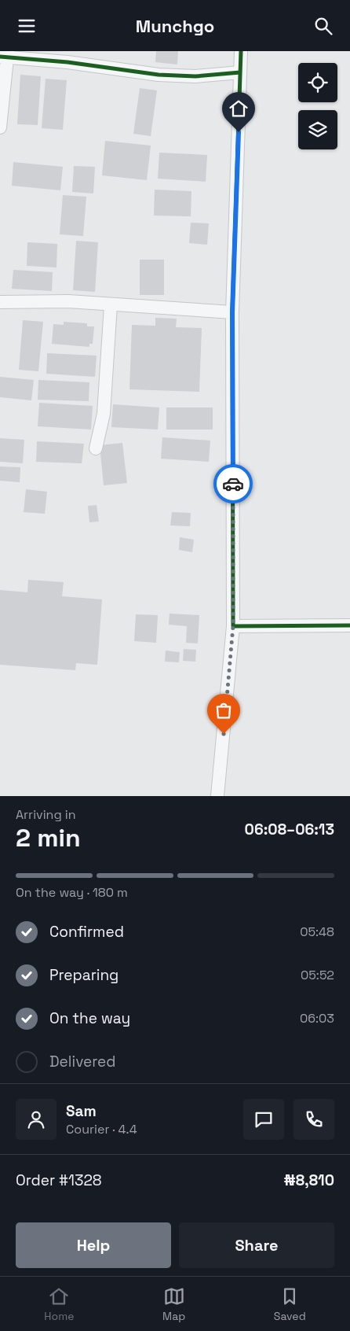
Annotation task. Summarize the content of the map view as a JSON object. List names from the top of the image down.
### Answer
{
  "page": {
    "header": "Munchgo",
    "heading": ["2 min", "Arriving in", "06:08–06:13"],
    "panel": [
      "Sam",
      "Courier · 4.4",
      "Order #1328",
      "₦8,810"
    ],
    "bar": "On the way · 180 m",
    "list": [
      ["Confirmed", "05:48"],
      ["Preparing", "05:52"],
      ["On the way", "06:03"],
      "Delivered"
    ],
    "buttons": ["Help", "Share"],
    "tabs": ["Home", "Map", "Saved"]
  }
}
